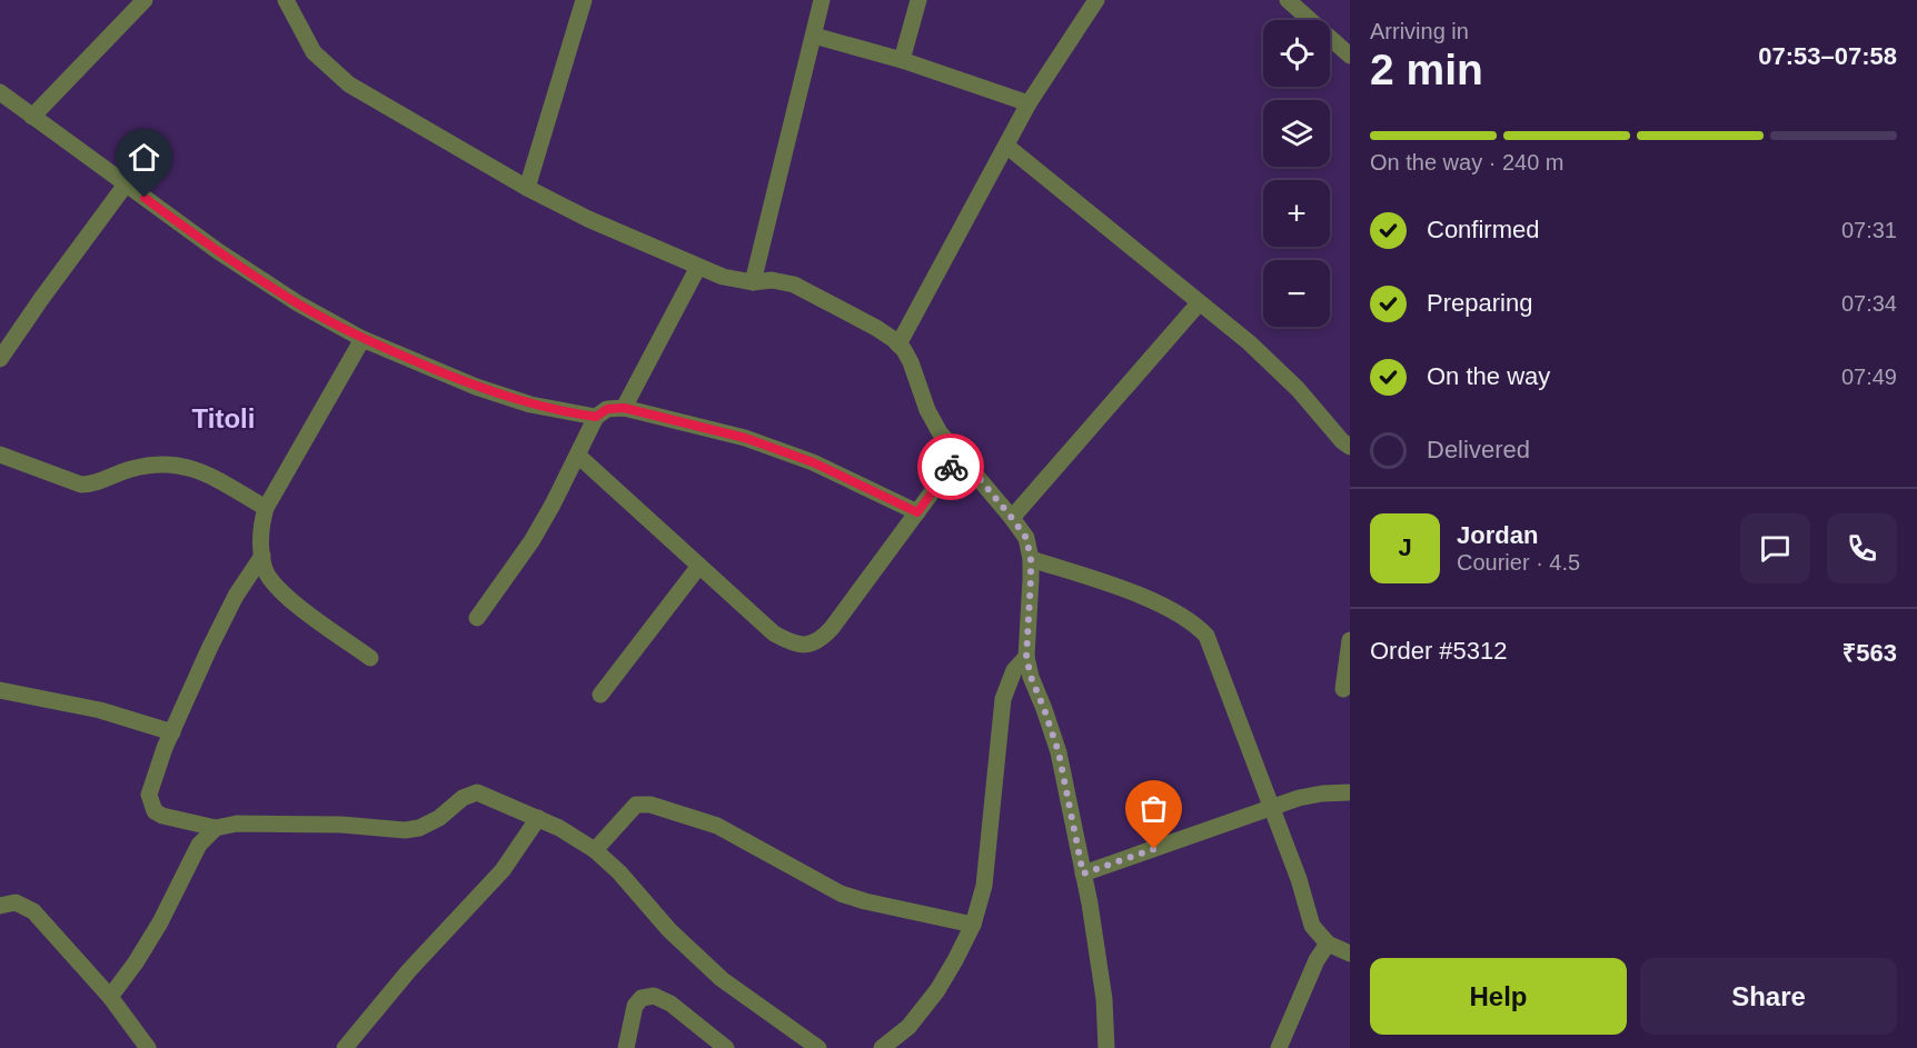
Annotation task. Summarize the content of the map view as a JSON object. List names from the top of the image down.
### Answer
{
  "districts": ["Titoli"],
  "page": {
    "heading": ["2 min", "Arriving in", "07:53–07:58"],
    "panel": [
      "Jordan",
      "Courier · 4.5",
      "Order #5312",
      "₹563"
    ],
    "map_buttons": ["+", "−"],
    "bar": "On the way · 240 m",
    "list": [
      ["Confirmed", "07:31"],
      ["Preparing", "07:34"],
      ["On the way", "07:49"],
      "Delivered"
    ],
    "round": "J",
    "buttons": ["Help", "Share"]
  }
}
